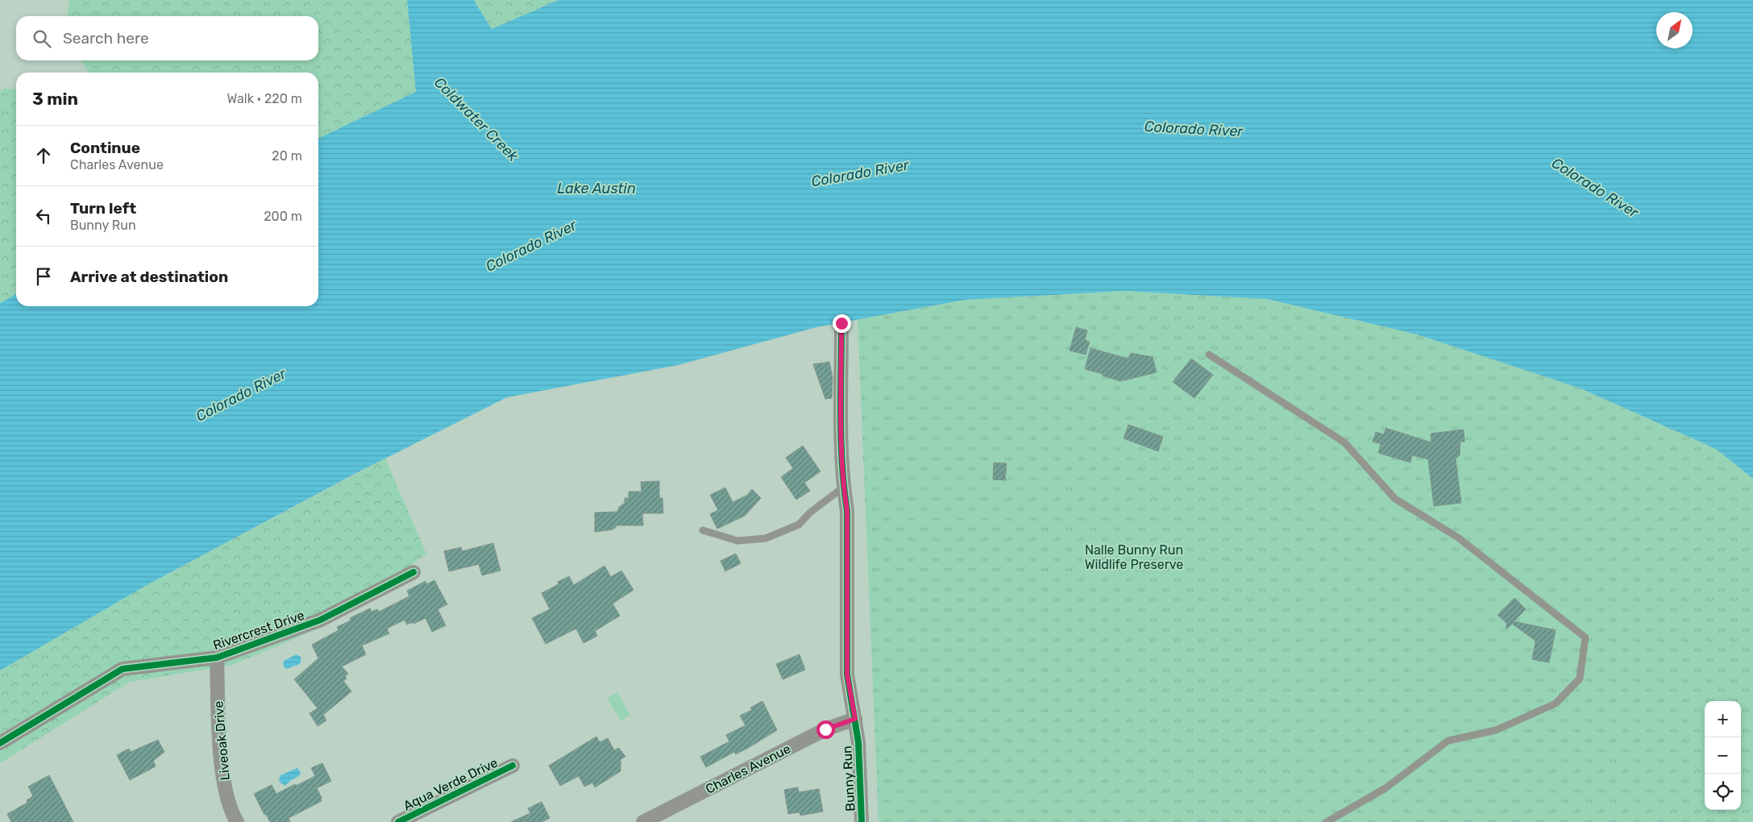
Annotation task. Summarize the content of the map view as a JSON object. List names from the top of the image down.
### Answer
{
  "streets": {
    "street": [
      "Rivercrest Drive",
      "Liveoak Drive",
      "Charles Avenue",
      "Bunny Run",
      "Aqua Verde Drive"
    ]
  },
  "crossings": [
    ["Rivercrest Drive", "Liveoak Drive"],
    ["Charles Avenue", "Bunny Run"]
  ],
  "water": ["Coldwater Creek", "Colorado River", "Lake Austin"],
  "parks": ["Nalle Bunny Run Wildlife Preserve"],
  "north": "top right",
  "page": {
    "search": "Search here",
    "heading": ["3 min", "Walk · 220 m"],
    "list": [
      ["Continue", "Charles Avenue", "20 m"],
      ["Turn left", "Bunny Run", "200 m"],
      "Arrive at destination"
    ],
    "map_buttons": ["+", "−"]
  }
}
